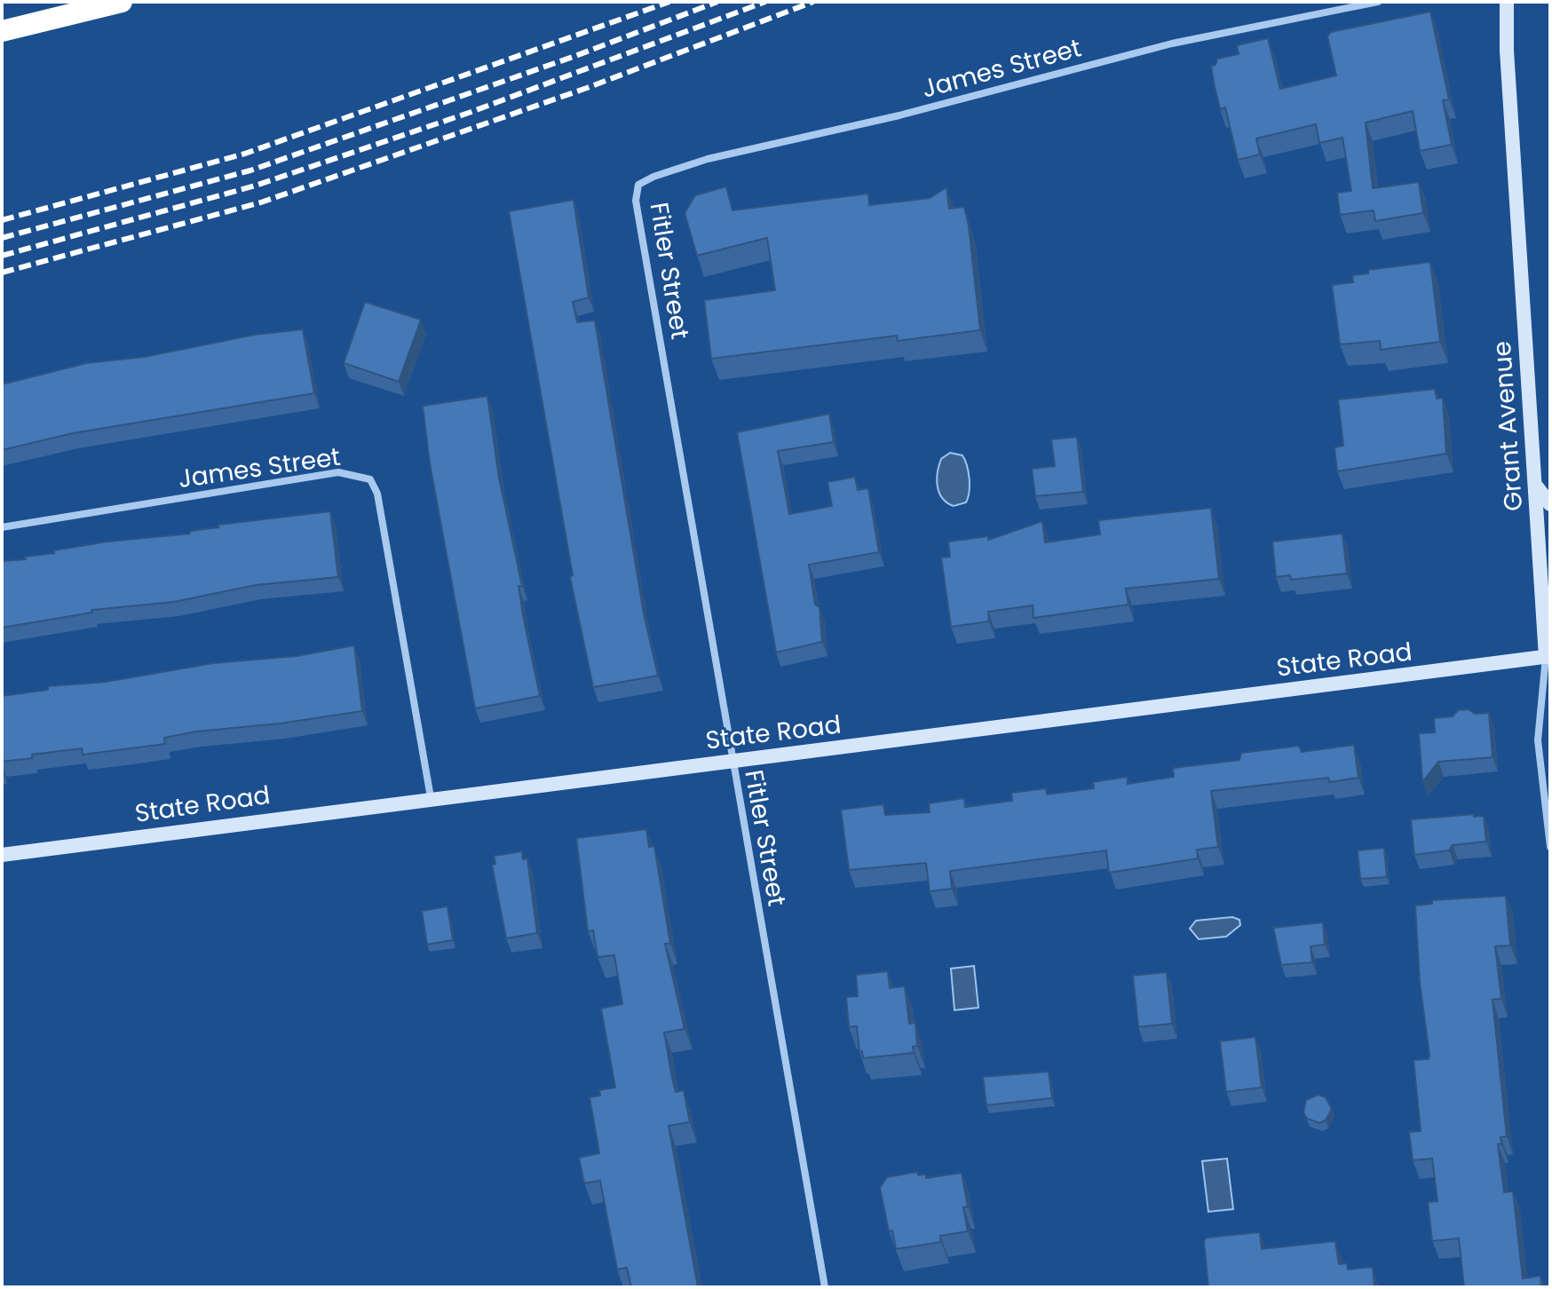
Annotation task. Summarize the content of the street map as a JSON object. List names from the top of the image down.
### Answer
{
  "streets": {
    "main road": ["Grant Avenue", "State Road"],
    "street": ["James Street", "Fitler Street"]
  },
  "crossings": [
    ["James Street", "Fitler Street"],
    ["James Street", "State Road"],
    ["Fitler Street", "State Road"],
    ["Grant Avenue", "State Road"]
  ]
}
